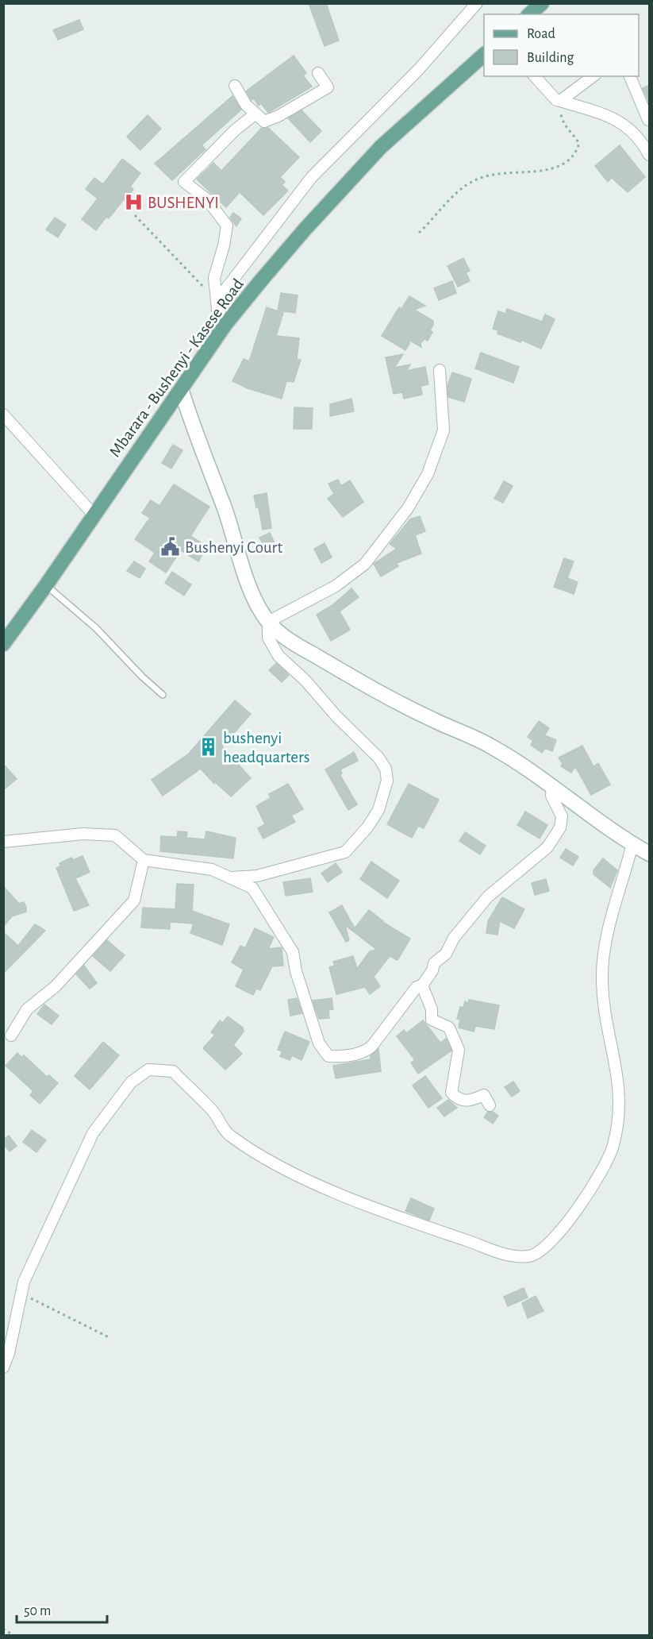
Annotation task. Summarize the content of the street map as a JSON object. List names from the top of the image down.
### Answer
{
  "streets": {
    "main road": ["Mbarara - Bushenyi - Kasese Road"]
  },
  "places": {
    "hospital": ["BUSHENYI"],
    "public building": ["Bushenyi Court"],
    "building": ["bushenyi headquarters"]
  },
  "legend": ["Road", "Building"],
  "scale_bar": "50 m"
}
